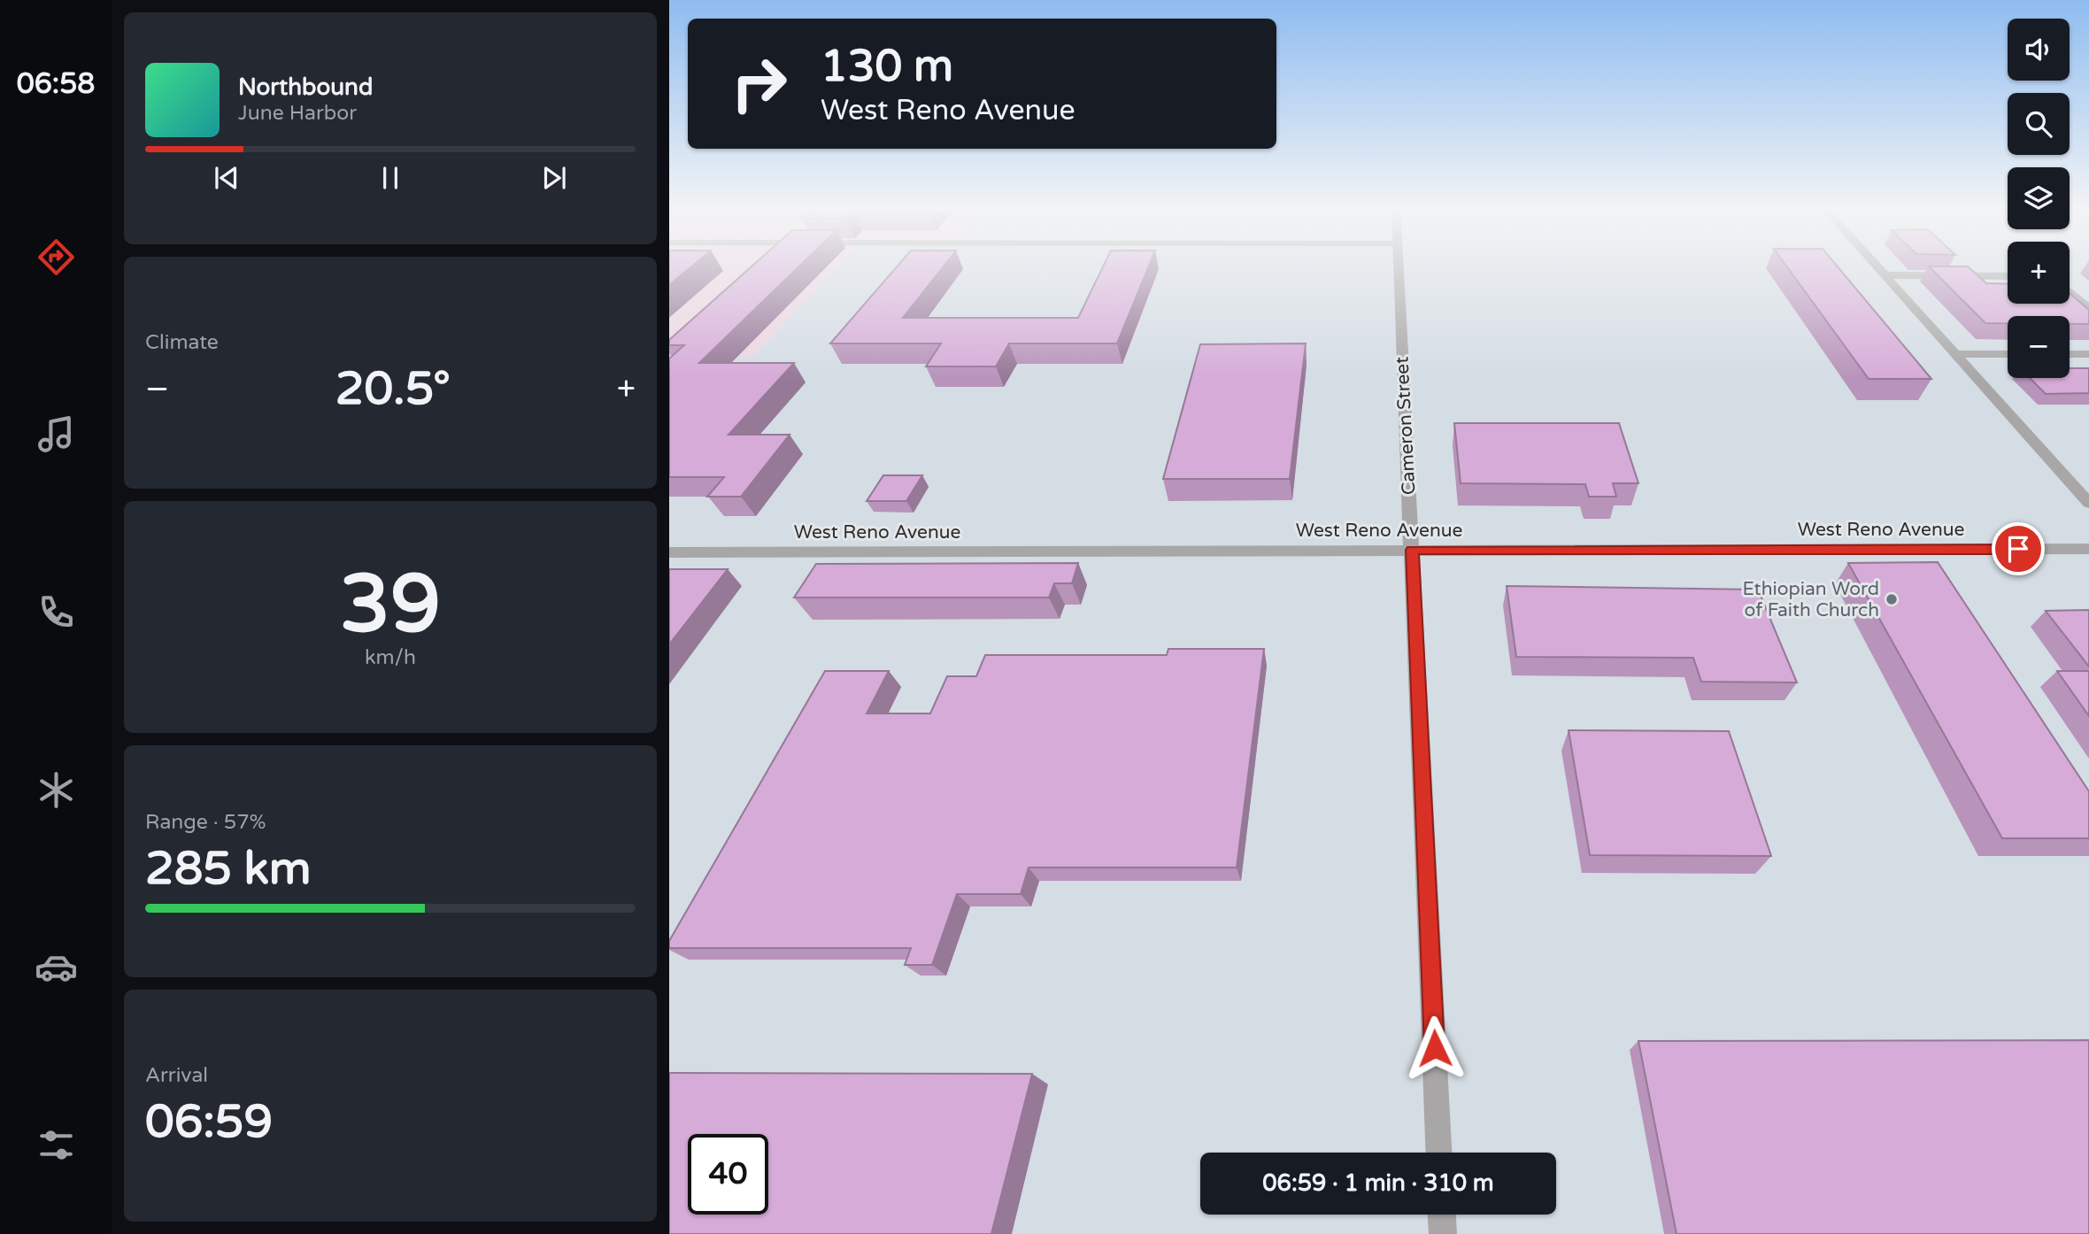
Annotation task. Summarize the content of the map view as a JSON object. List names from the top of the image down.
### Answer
{
  "streets": {
    "street": ["Cameron Street", "West Reno Avenue"]
  },
  "crossings": [
    ["Cameron Street", "West Reno Avenue"]
  ],
  "places": ["Ethiopian Word of Faith Church"],
  "page": {
    "tabs": "06:58",
    "map_buttons": ["+", "−"],
    "turn": ["130 m", "West Reno Avenue"],
    "song": ["Northbound", "June Harbor"],
    "tile": [
      "Climate",
      ["39", "km/h"],
      ["Range · 57%", "285 km"],
      ["Arrival", "06:59"]
    ],
    "heat": ["−", "20.5°", "+"],
    "limit": "40",
    "trip": "06:59 · 1 min · 310 m"
  }
}
